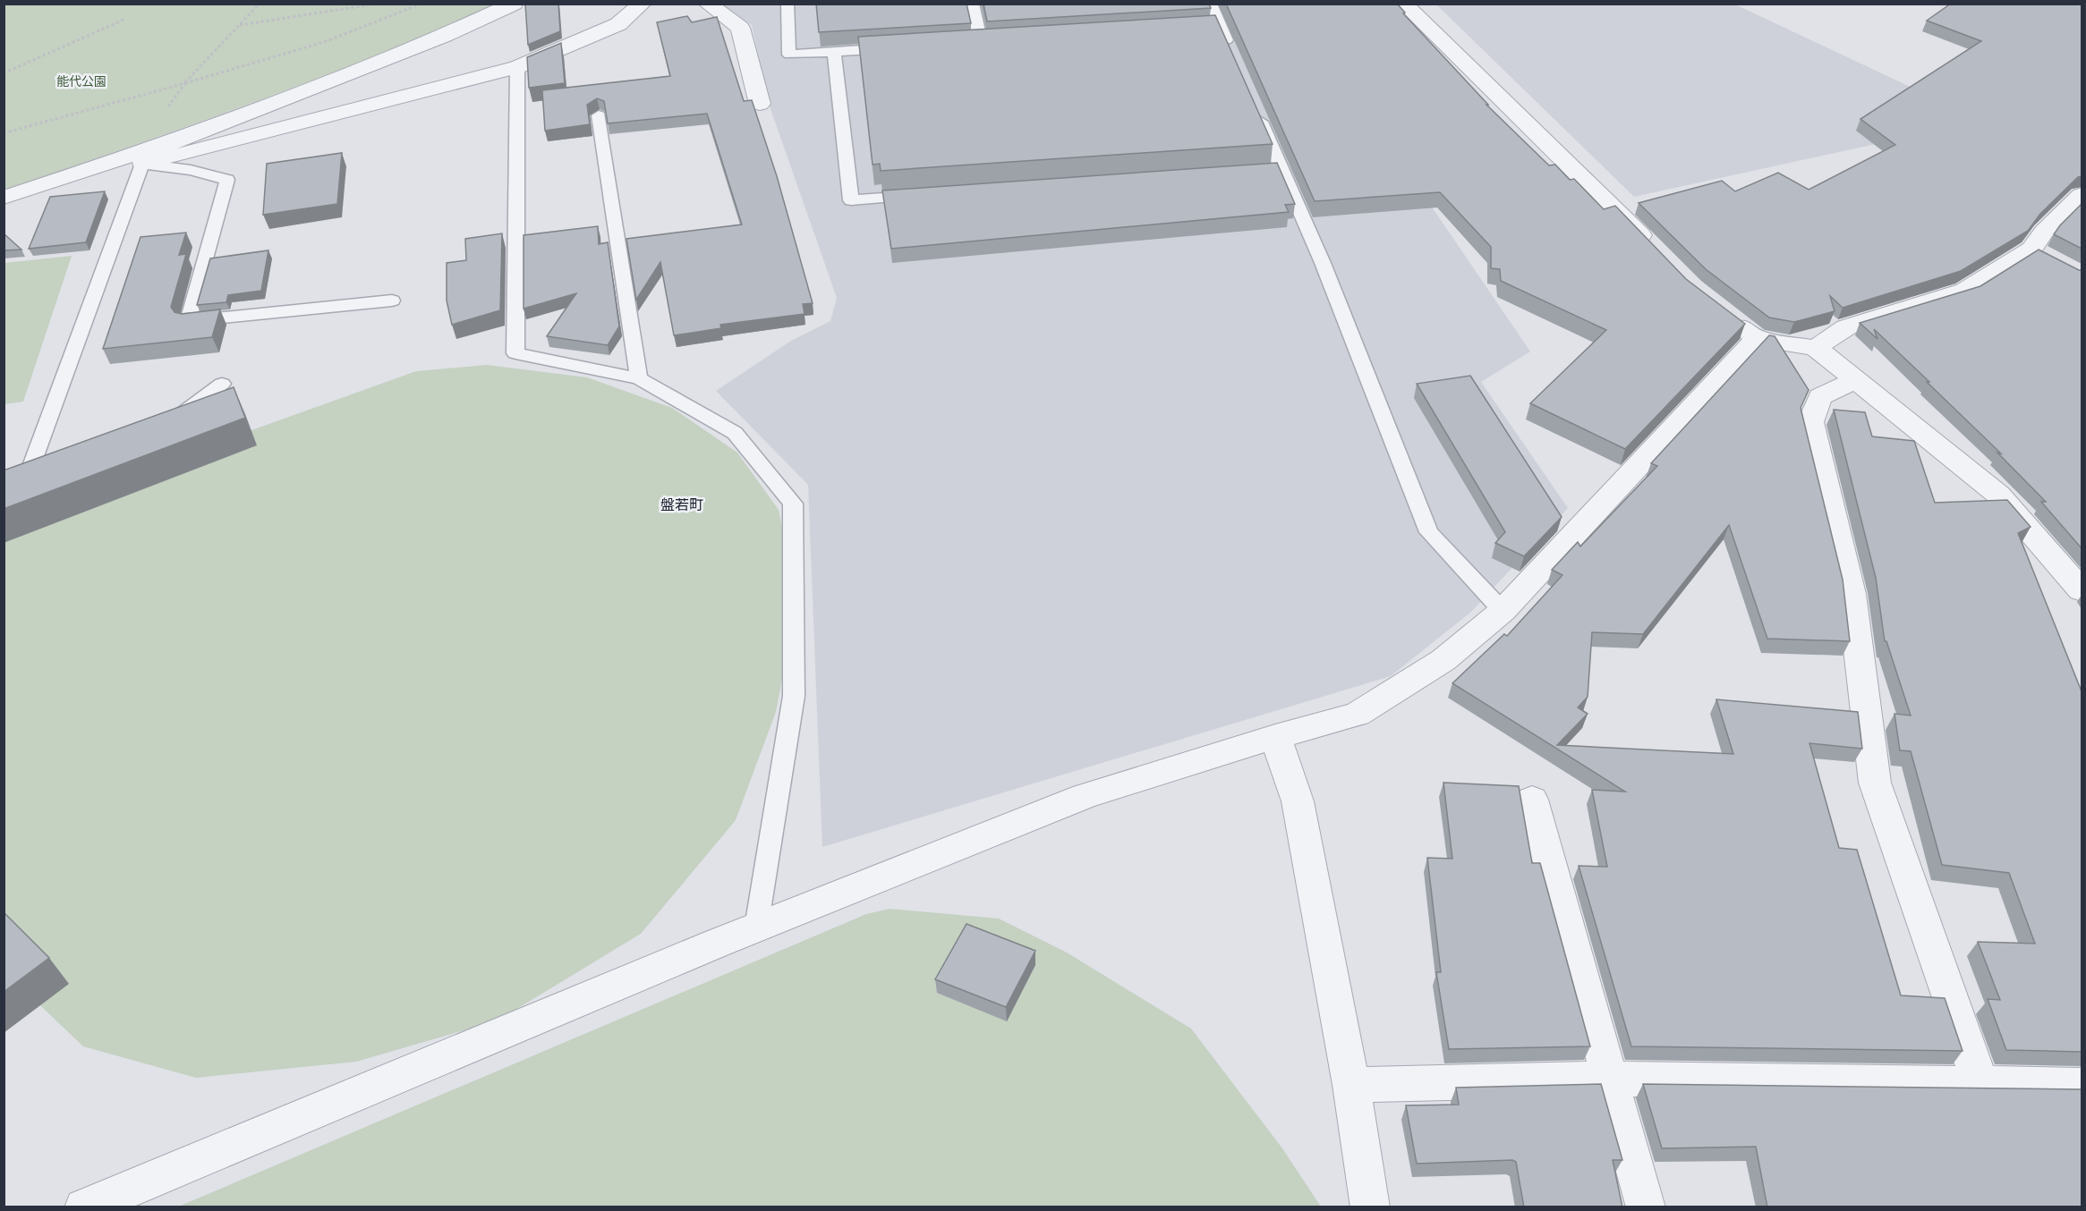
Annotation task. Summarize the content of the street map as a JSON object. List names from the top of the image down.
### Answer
{
  "districts": ["盤若町"],
  "parks": ["能代公園"]
}
